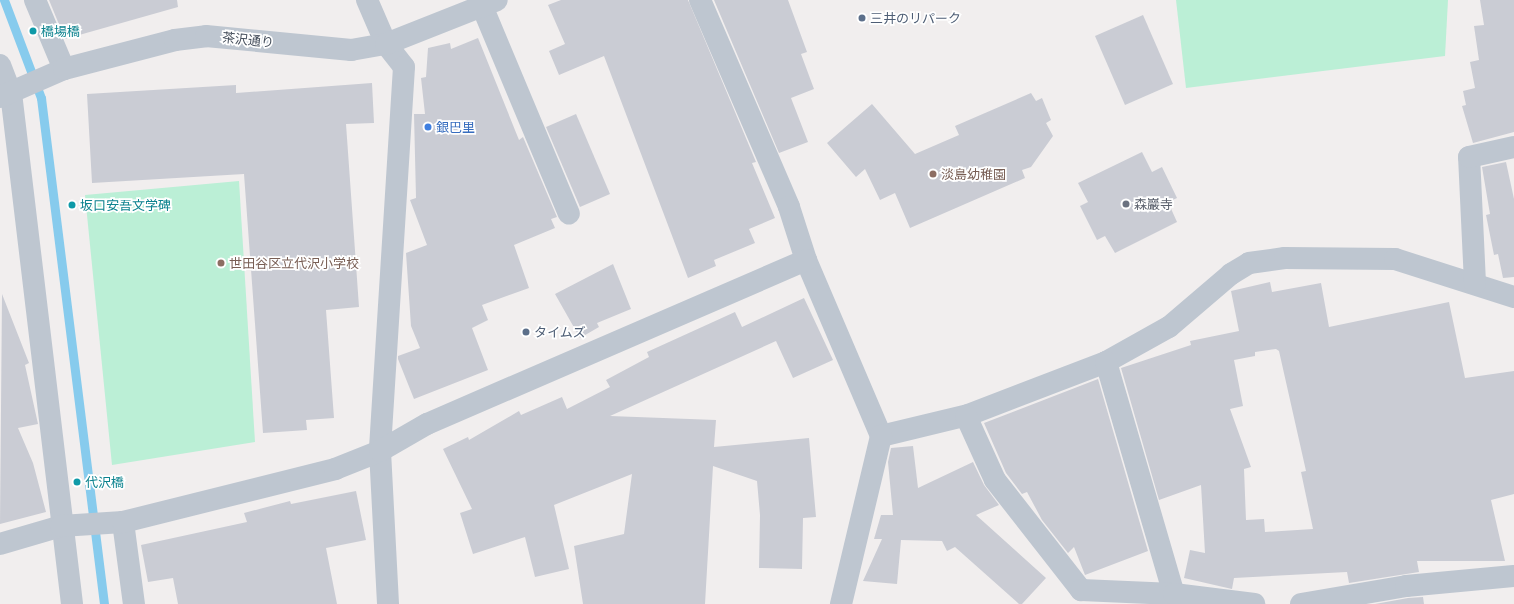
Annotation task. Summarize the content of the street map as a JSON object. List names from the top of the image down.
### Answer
{
  "streets": {
    "street": ["茶沢通り"]
  },
  "places": [
    "三井のリパーク",
    "橋場橋",
    "銀巴里",
    "淡島幼稚園",
    "森巖寺",
    "坂口安吾文学碑",
    "世田谷区立代沢小学校",
    "タイムズ",
    "代沢橋"
  ]
}
